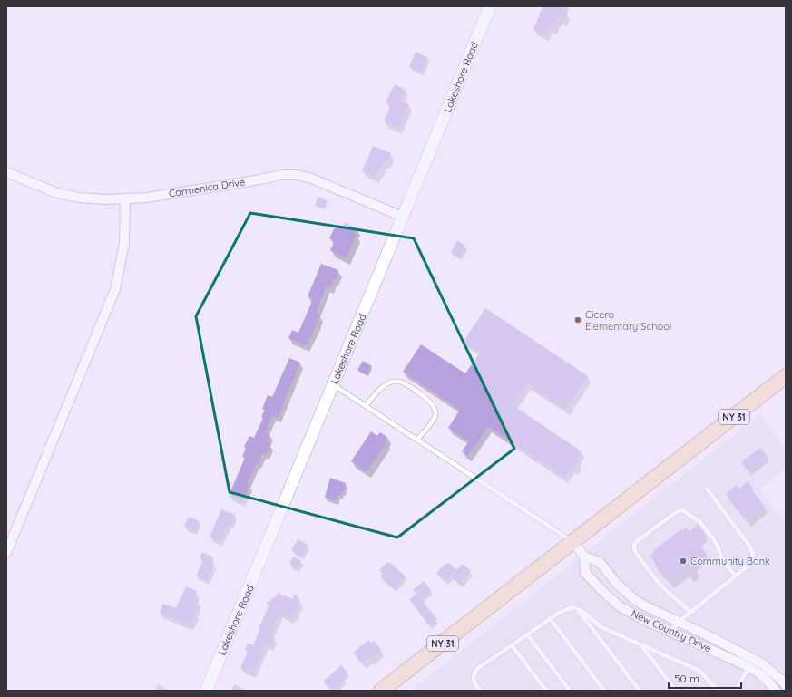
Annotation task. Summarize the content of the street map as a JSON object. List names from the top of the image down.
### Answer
{
  "streets": {
    "main road": ["NY 31"],
    "street": ["Lakeshore Road", "Carmenica Drive", "New Country Drive"]
  },
  "crossings": [
    ["Lakeshore Road", "Carmenica Drive"],
    ["NY 31", "New Country Drive"]
  ],
  "places": ["Cicero Elementary School", "Community Bank"],
  "scale_bar": "50 m"
}
